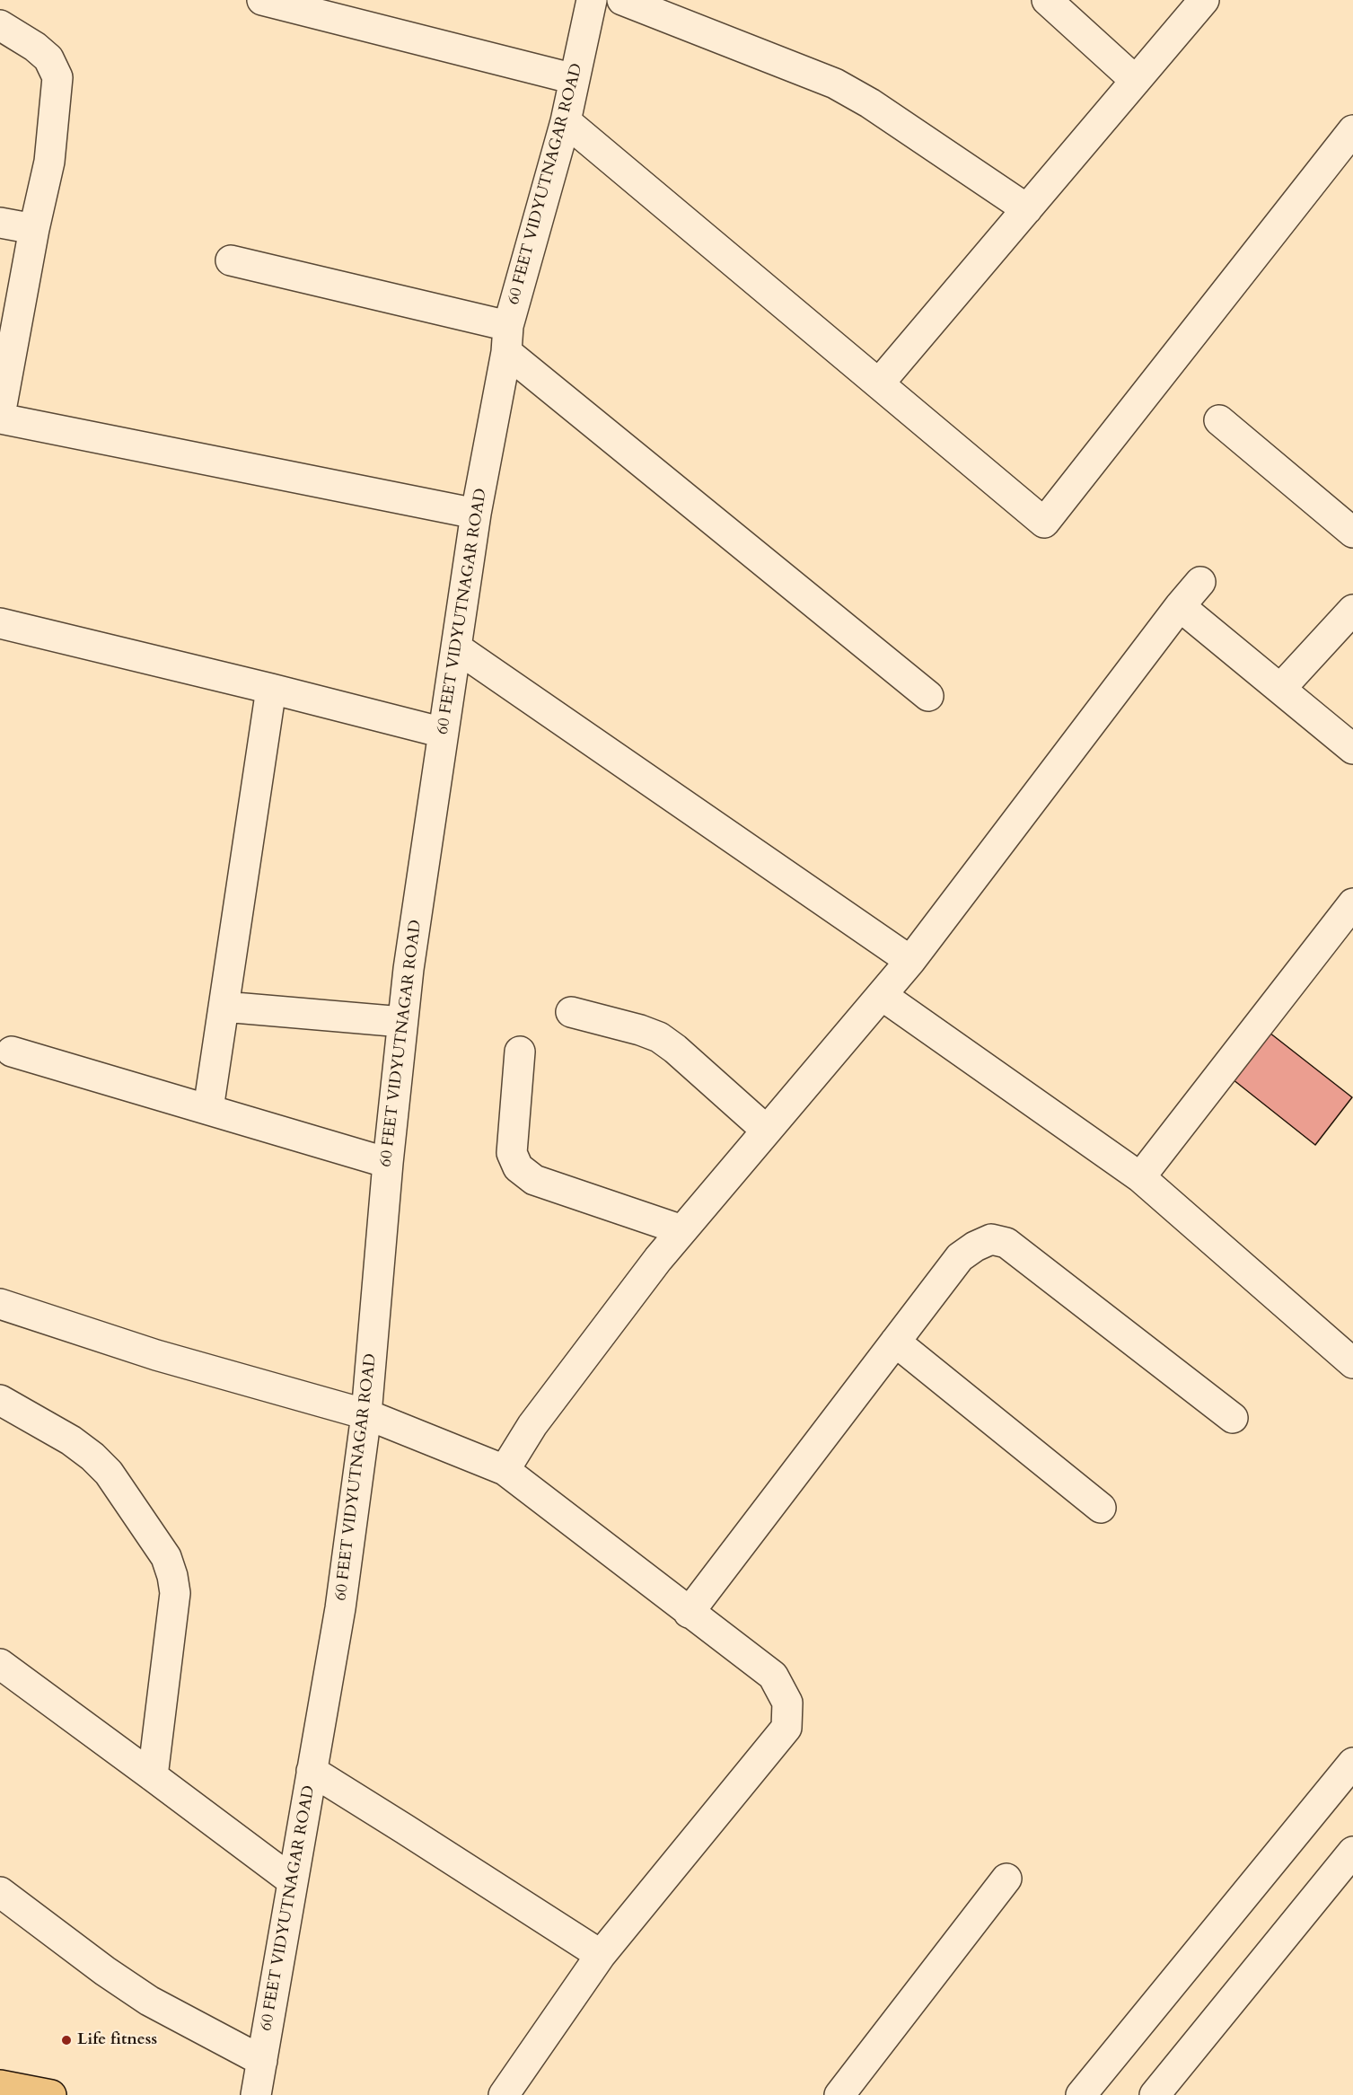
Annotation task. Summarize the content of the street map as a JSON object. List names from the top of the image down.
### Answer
{
  "streets": {
    "street": ["60 FEET VIDYUTNAGAR ROAD"]
  },
  "places": ["Life fitness"]
}
